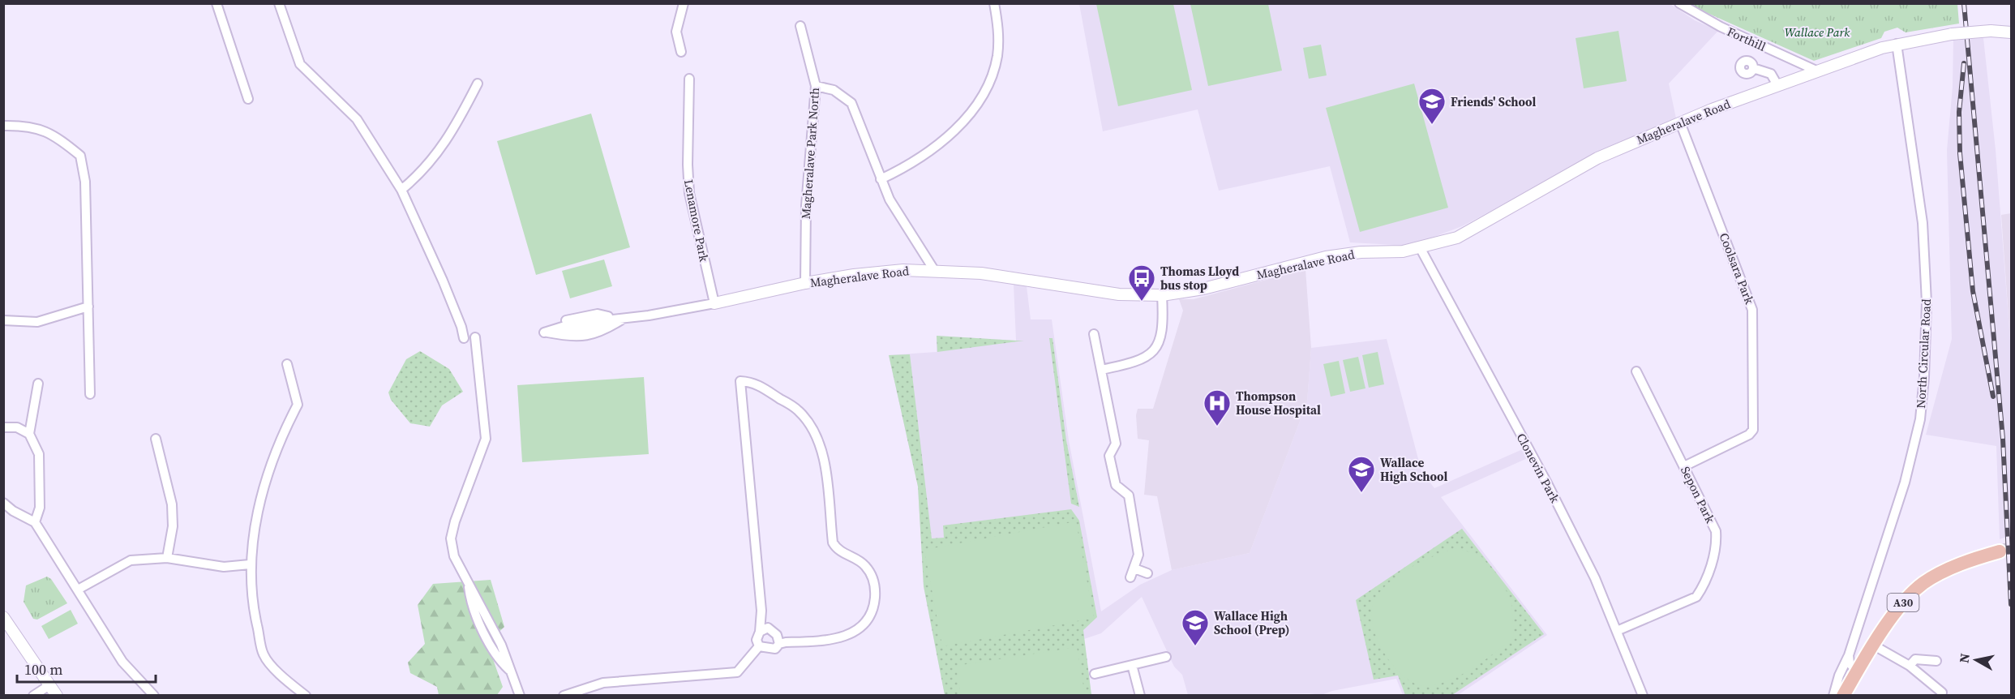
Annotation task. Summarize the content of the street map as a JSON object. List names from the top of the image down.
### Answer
{
  "streets": {
    "main road": ["A30"],
    "street": [
      "Forthill",
      "Magheralave Road",
      "Magheralave Park North",
      "Lenamore Park",
      "Coolsara Park",
      "North Circular Road",
      "Clonevin Park",
      "Sepon Park"
    ]
  },
  "crossings": [
    ["Forthill", "Magheralave Road"],
    ["Magheralave Road", "Magheralave Park North"],
    ["Magheralave Road", "Lenamore Park"],
    ["Magheralave Road", "Coolsara Park"],
    ["Magheralave Road", "North Circular Road"],
    ["Magheralave Road", "Clonevin Park"],
    ["Coolsara Park", "Sepon Park"],
    ["Clonevin Park", "Sepon Park"]
  ],
  "parks": ["Wallace Park"],
  "places": {
    "school or university": ["Friends' School", "Wallace High School", "Wallace High School (Prep)"],
    "bus stop": ["Thomas Lloyd bus stop"],
    "hospital": ["Thompson House Hospital"]
  },
  "scale_bar": "100 m",
  "north": "left"
}
